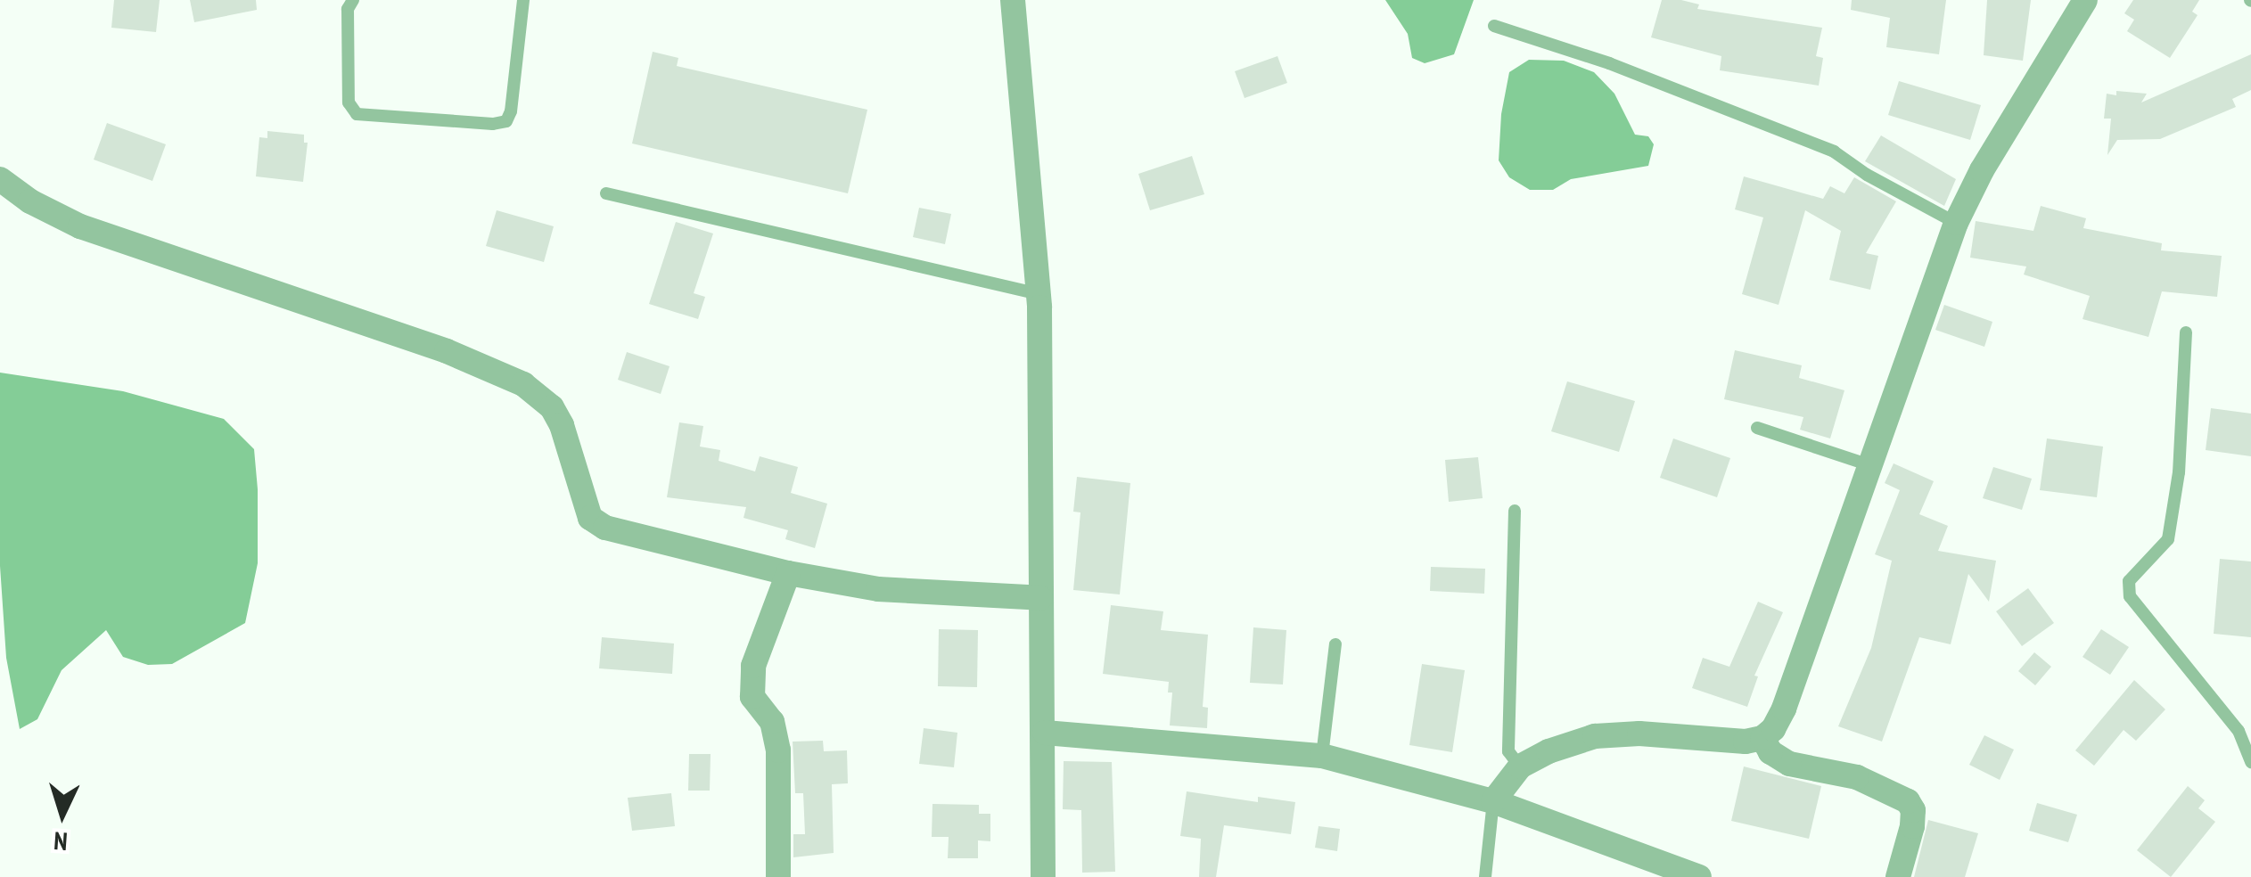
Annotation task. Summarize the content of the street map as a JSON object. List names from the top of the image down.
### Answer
{
  "north": "bottom"
}
